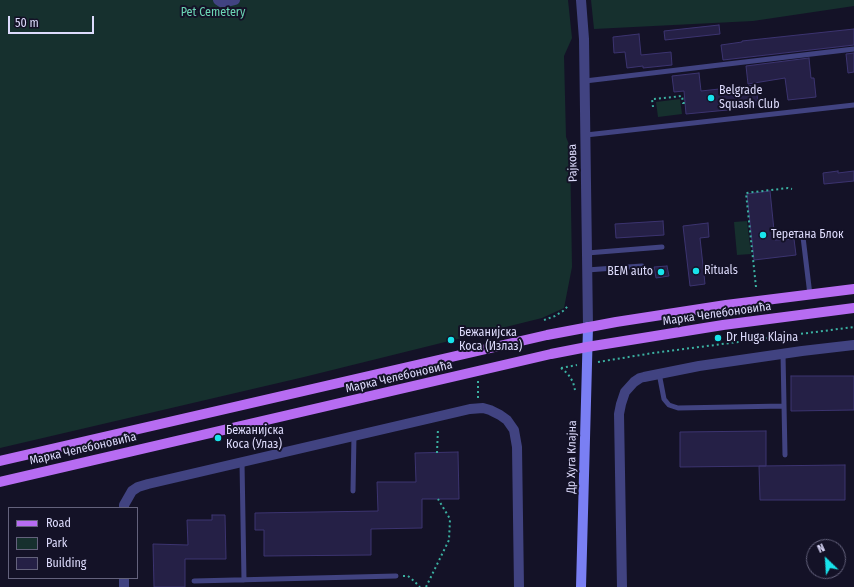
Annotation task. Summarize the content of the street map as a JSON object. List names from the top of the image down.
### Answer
{
  "streets": {
    "main road": ["Марка Челебоновића", "Др Хуга Клајна"],
    "street": ["Рајкова"]
  },
  "crossings": [
    ["Рајкова", "Марка Челебоновића"],
    ["Рајкова", "Др Хуга Клајна"],
    ["Марка Челебоновића", "Др Хуга Клајна"]
  ],
  "parks": ["Pet Cemetery"],
  "places": [
    "Belgrade Squash Club",
    "Теретана Блок",
    "Rituals",
    "BEM auto",
    "Dr Huga Klajna",
    "Бежанијска Коса (Излаз)",
    "Бежанијска Коса (Улаз)"
  ],
  "legend": ["Road", "Park", "Building"],
  "scale_bar": "50 m",
  "north": "top left"
}
